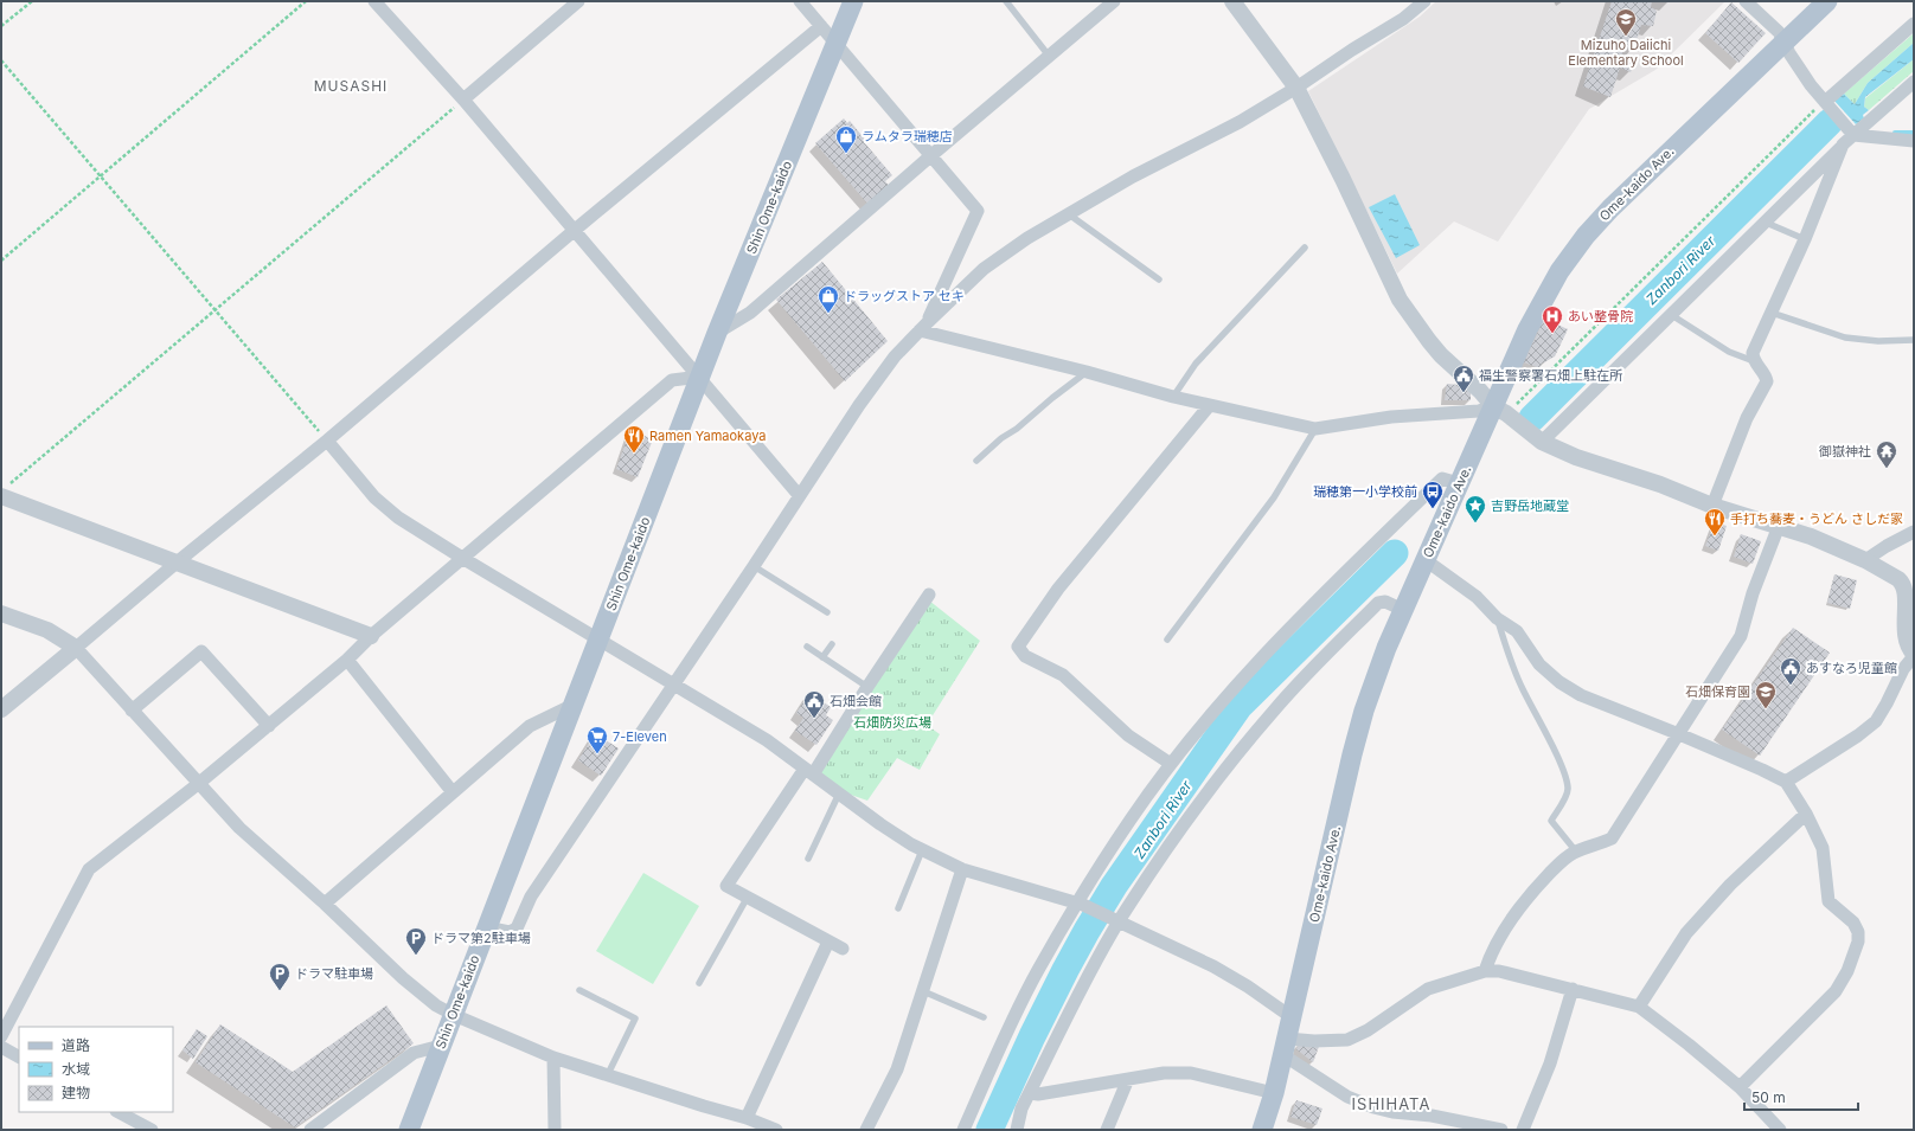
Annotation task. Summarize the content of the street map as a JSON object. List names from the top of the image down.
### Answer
{
  "streets": {
    "main road": ["Ome-kaido Ave.", "Shin Ome-kaido"]
  },
  "districts": ["MUSASHI", "ISHIHATA"],
  "water": ["Zanbori River"],
  "parks": ["石畑防災広場"],
  "places": {
    "school or university": ["Mizuho Daiichi Elementary School", "石畑保育園"],
    "shop": ["ラムタラ瑞穂店", "ドラッグストア セキ"],
    "hospital": ["あい整骨院"],
    "public building": ["福生警察署石畑上駐在所", "あすなろ児童館", "石畑会館"],
    "restaurant": ["Ramen Yamaokaya", "手打ち蕎麦・うどん さしだ家"],
    "temple": ["御嶽神社"],
    "bus stop": ["瑞穂第一小学校前"],
    "place": ["吉野岳地蔵堂"],
    "supermarket": ["7-Eleven"],
    "parking": ["ドラマ第2駐車場", "ドラマ駐車場"]
  },
  "legend": ["道路", "水域", "建物"],
  "scale_bar": "50 m"
}
